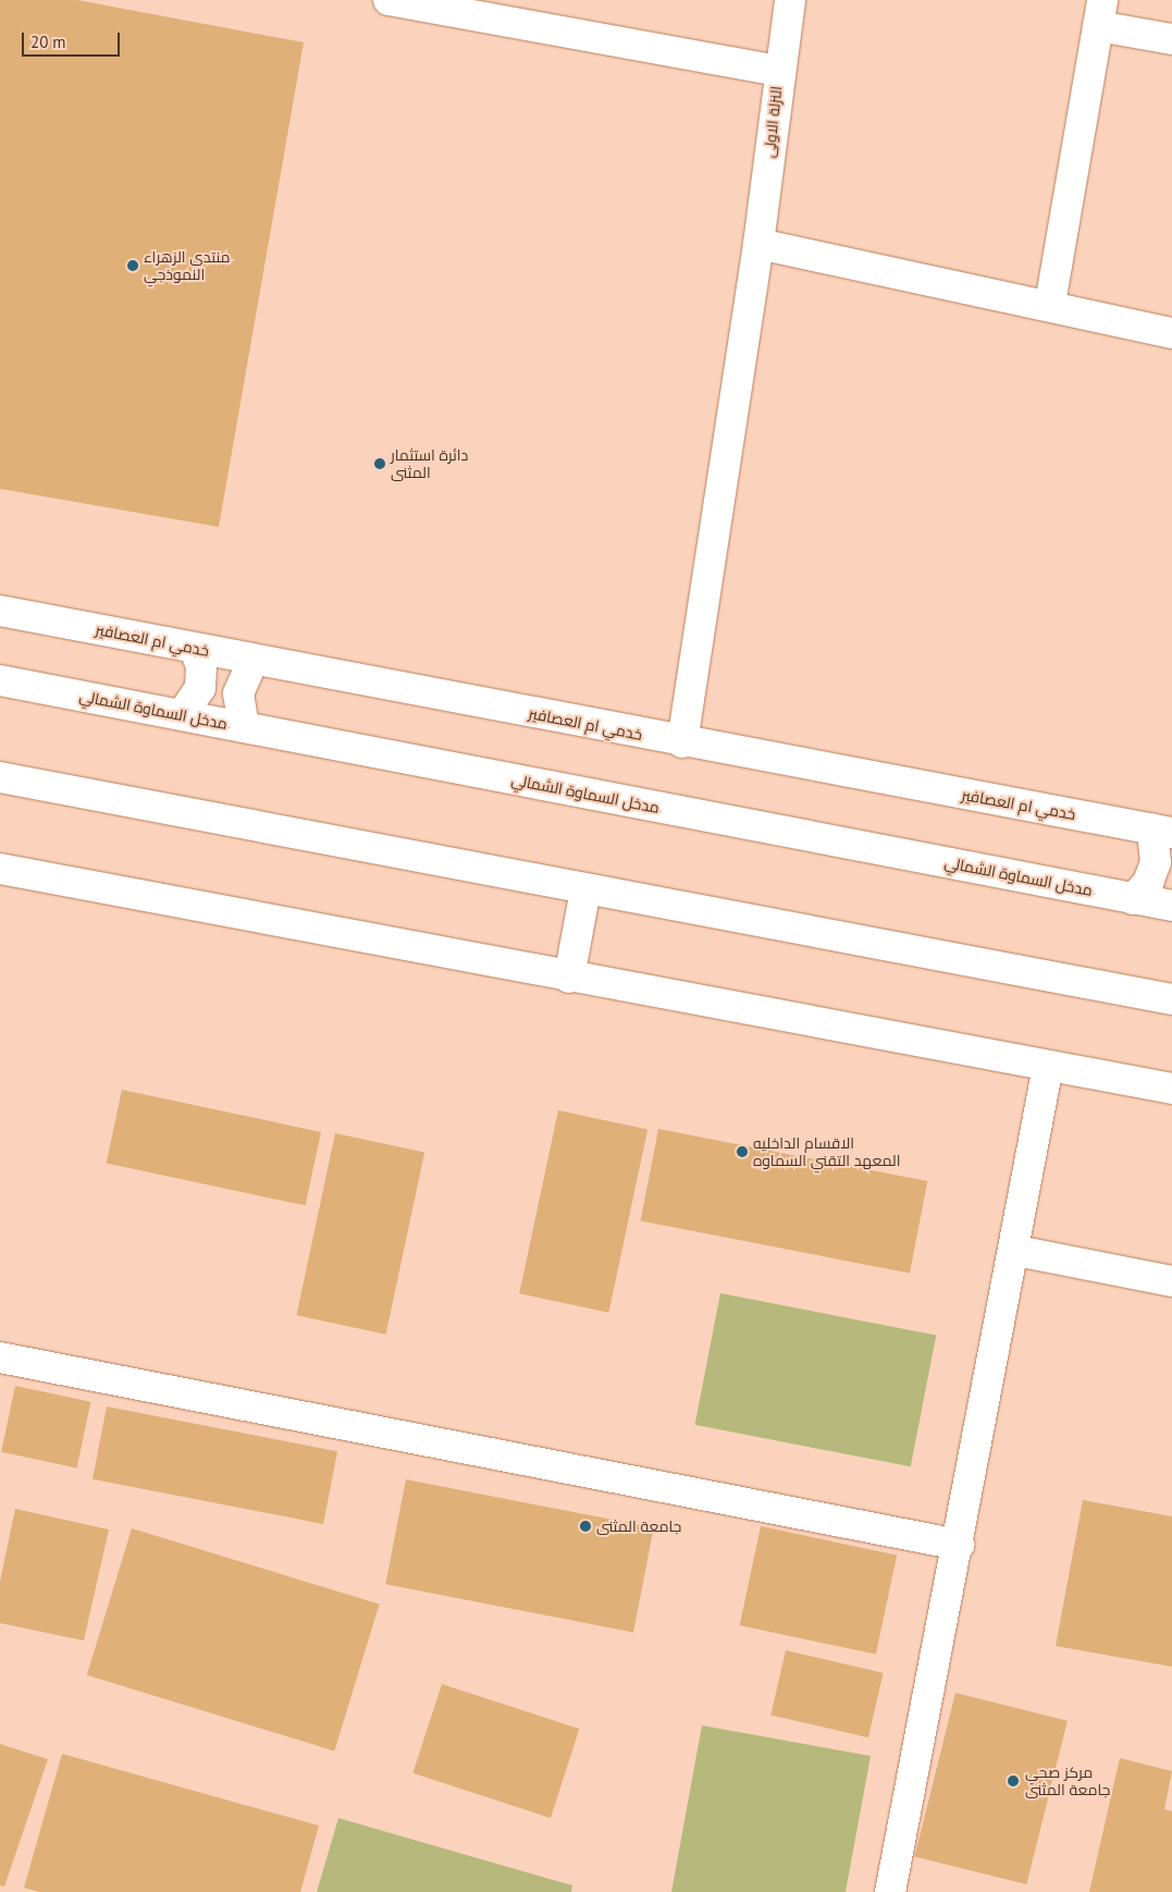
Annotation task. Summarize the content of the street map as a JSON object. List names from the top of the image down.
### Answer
{
  "streets": {
    "main road": ["النزلة الاولى", "خدمي ام العصافير", "مدخل السماوة الشمالي"]
  },
  "crossings": [
    ["النزلة الاولى", "خدمي ام العصافير"]
  ],
  "places": [
    "منتدى الزهراء النموذجي",
    "دائرة استثمار المثنى",
    "الاقسام الداخليه المعهد التقني السماوه",
    "جامعة المثنى",
    "مركز صحي جامعة المثنى"
  ],
  "scale_bar": "20 m"
}
